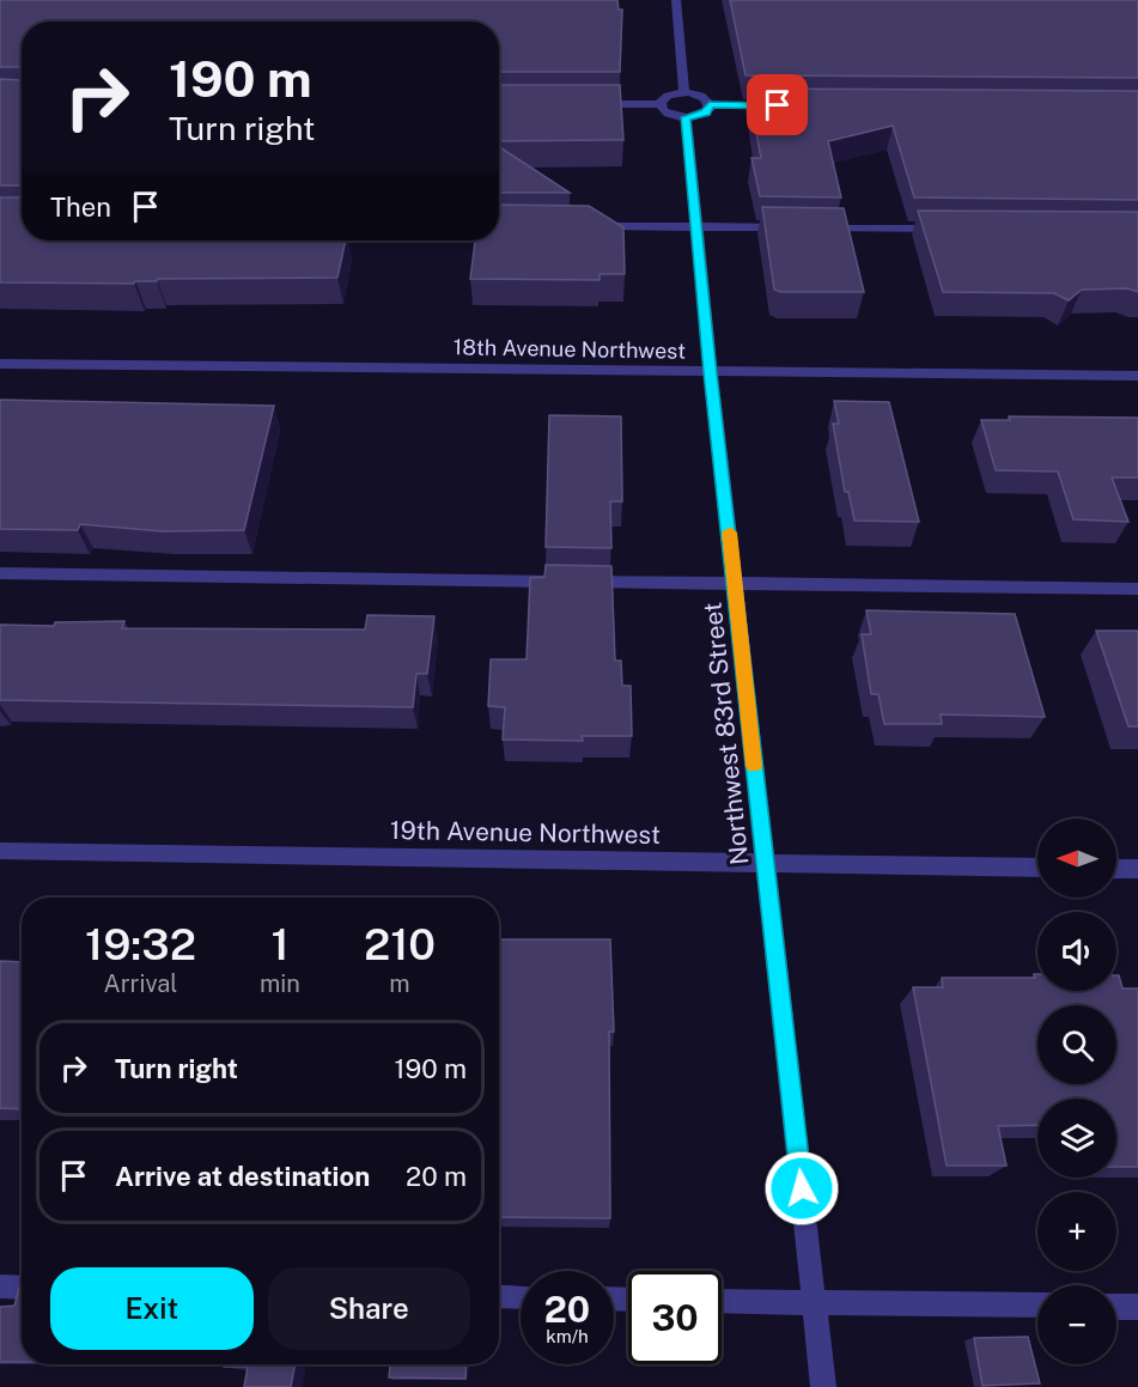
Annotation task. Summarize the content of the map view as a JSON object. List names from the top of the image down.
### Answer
{
  "streets": {
    "street": ["18th Avenue Northwest", "Northwest 83rd Street", "19th Avenue Northwest"]
  },
  "crossings": [
    ["18th Avenue Northwest", "Northwest 83rd Street"],
    ["Northwest 83rd Street", "19th Avenue Northwest"]
  ],
  "north": "left",
  "page": {
    "turn": ["190 m", "Turn right"],
    "then": "Then",
    "map_buttons": ["+", "−"],
    "eta": [
      "19:32",
      "Arrival",
      "1",
      "min",
      "210",
      "m"
    ],
    "list": [
      {
        "name": "Turn right",
        "value": "190 m"
      },
      {
        "name": "Arrive at destination",
        "value": "20 m"
      }
    ],
    "buttons": ["Exit", "Share"],
    "speed": "20 km/h",
    "limit": "30"
  }
}
